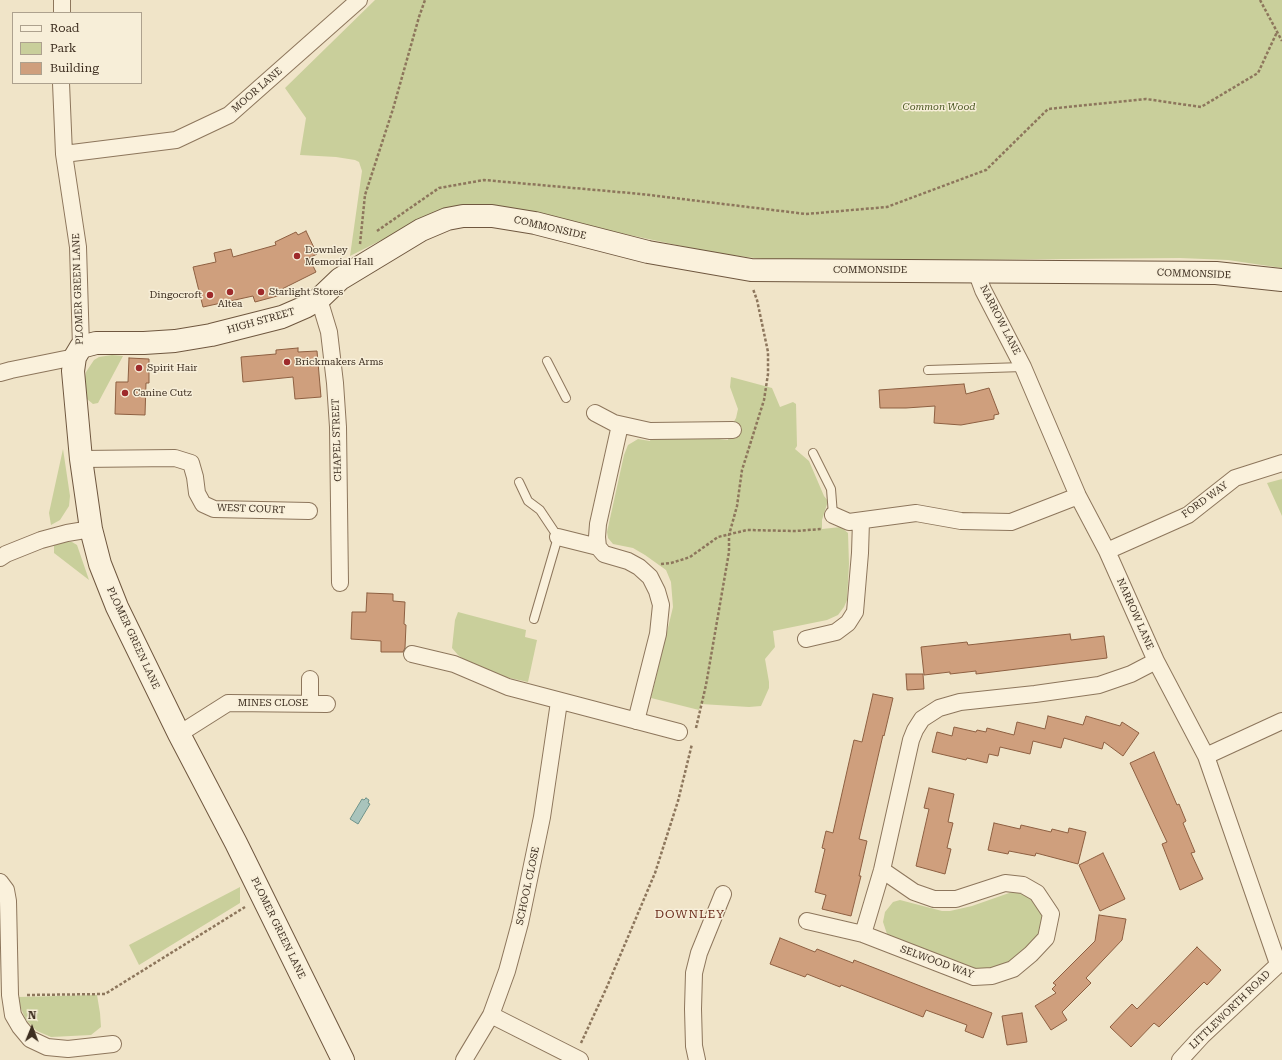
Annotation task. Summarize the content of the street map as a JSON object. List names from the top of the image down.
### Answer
{
  "streets": {
    "street": [
      "MOOR LANE",
      "COMMONSIDE",
      "PLOMER GREEN LANE",
      "NARROW LANE",
      "HIGH STREET",
      "CHAPEL STREET",
      "FORD WAY",
      "WEST COURT",
      "MINES CLOSE",
      "SCHOOL CLOSE",
      "SELWOOD WAY",
      "LITTLEWORTH ROAD"
    ]
  },
  "crossings": [
    ["MOOR LANE", "PLOMER GREEN LANE"],
    ["COMMONSIDE", "NARROW LANE"],
    ["COMMONSIDE", "HIGH STREET"],
    ["PLOMER GREEN LANE", "HIGH STREET"],
    ["PLOMER GREEN LANE", "WEST COURT"],
    ["PLOMER GREEN LANE", "MINES CLOSE"],
    ["NARROW LANE", "FORD WAY"],
    ["NARROW LANE", "LITTLEWORTH ROAD"],
    ["HIGH STREET", "CHAPEL STREET"]
  ],
  "districts": ["DOWNLEY"],
  "parks": ["Common Wood"],
  "places": [
    "Downley Memorial Hall",
    "Altea",
    "Starlight Stores",
    "Dingocroft",
    "Brickmakers Arms",
    "Spirit Hair",
    "Canine Cutz"
  ],
  "legend": ["Road", "Park", "Building"],
  "north": "top"
}
